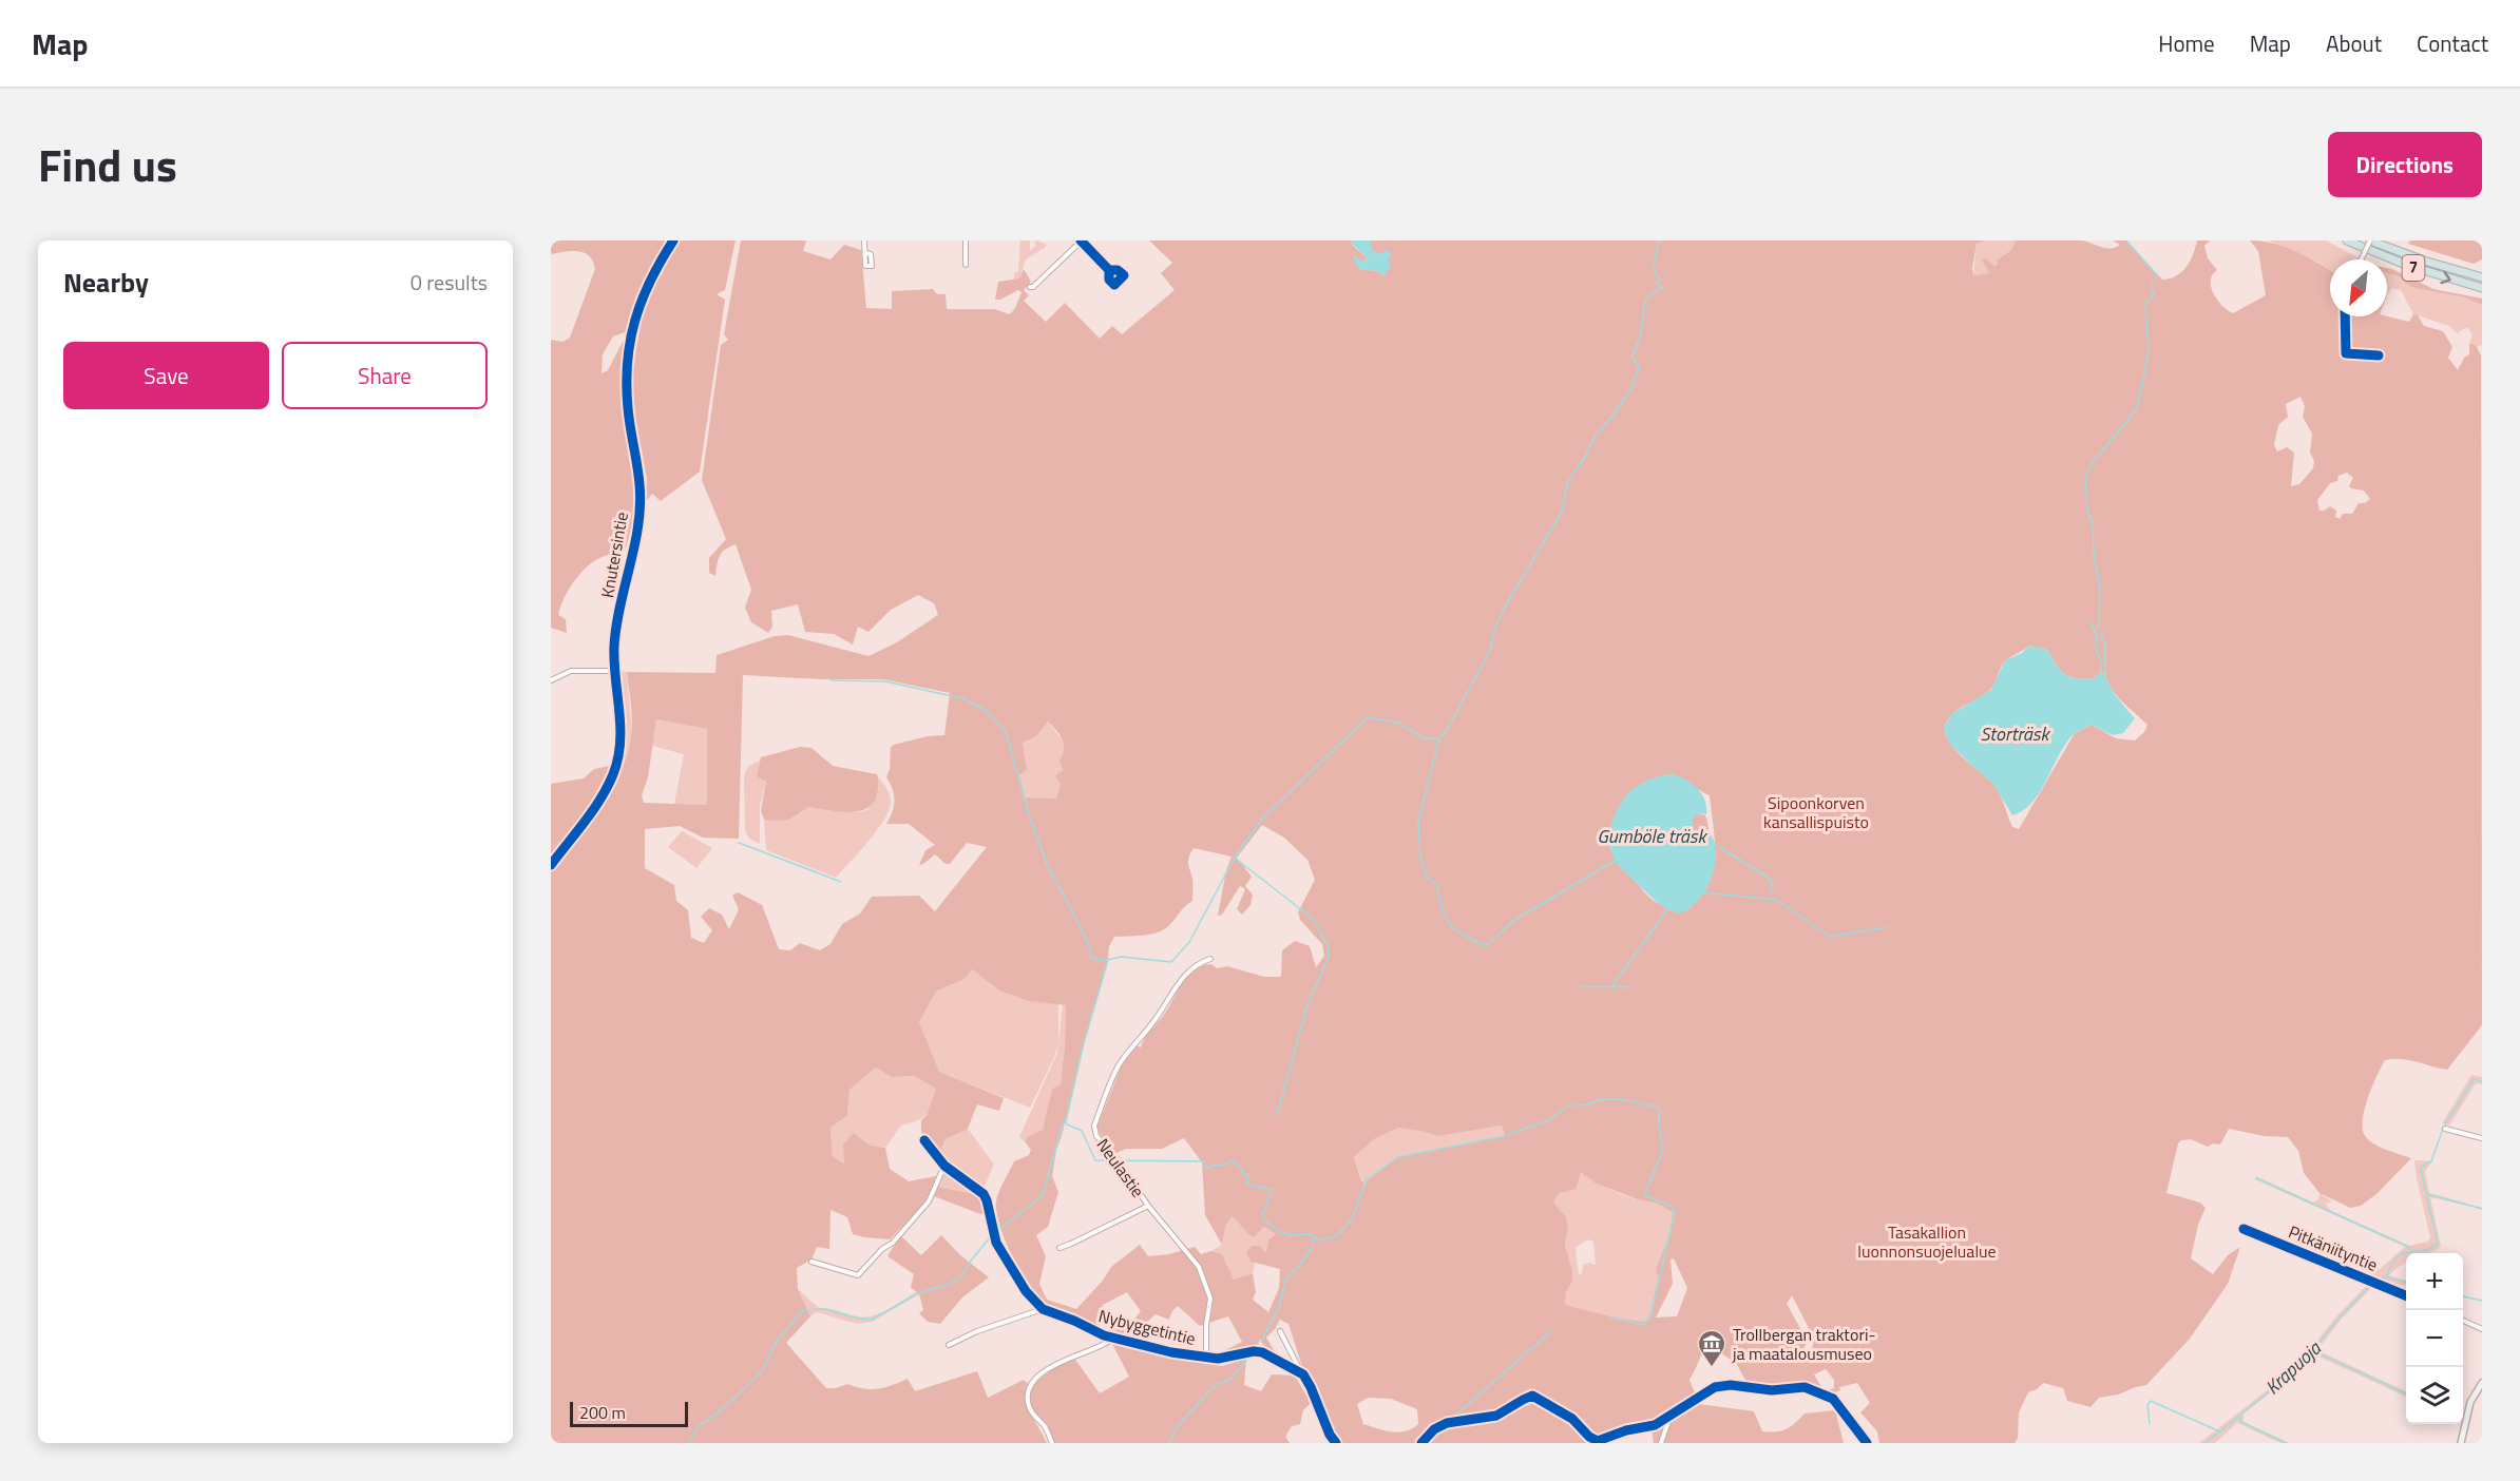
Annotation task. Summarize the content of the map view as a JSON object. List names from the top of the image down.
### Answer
{
  "streets": {
    "highway": ["7"],
    "street": [
      "Knutersintie",
      "Neulastie",
      "Pitkäniityntie",
      "Nybyggetintie"
    ]
  },
  "crossings": [
    ["Neulastie", "Nybyggetintie"]
  ],
  "water": ["Storträsk", "Gumböle träsk", "Krapuoja"],
  "parks": ["Sipoonkorven kansallispuisto", "Tasakallion luonnonsuojelualue"],
  "places": {
    "museum": ["Trollbergan traktori- ja maatalousmuseo"]
  },
  "scale_bar": "200 m",
  "north": "bottom left",
  "page": {
    "header": "Map",
    "nav": [
      "Home",
      "Map",
      "About",
      "Contact"
    ],
    "title": "Find us",
    "buttons": [
      "Directions",
      ["Save", "Share"]
    ],
    "heading": ["Nearby", "0 results"],
    "map_buttons": ["+", "−"],
    "scale": "200 m"
  }
}
